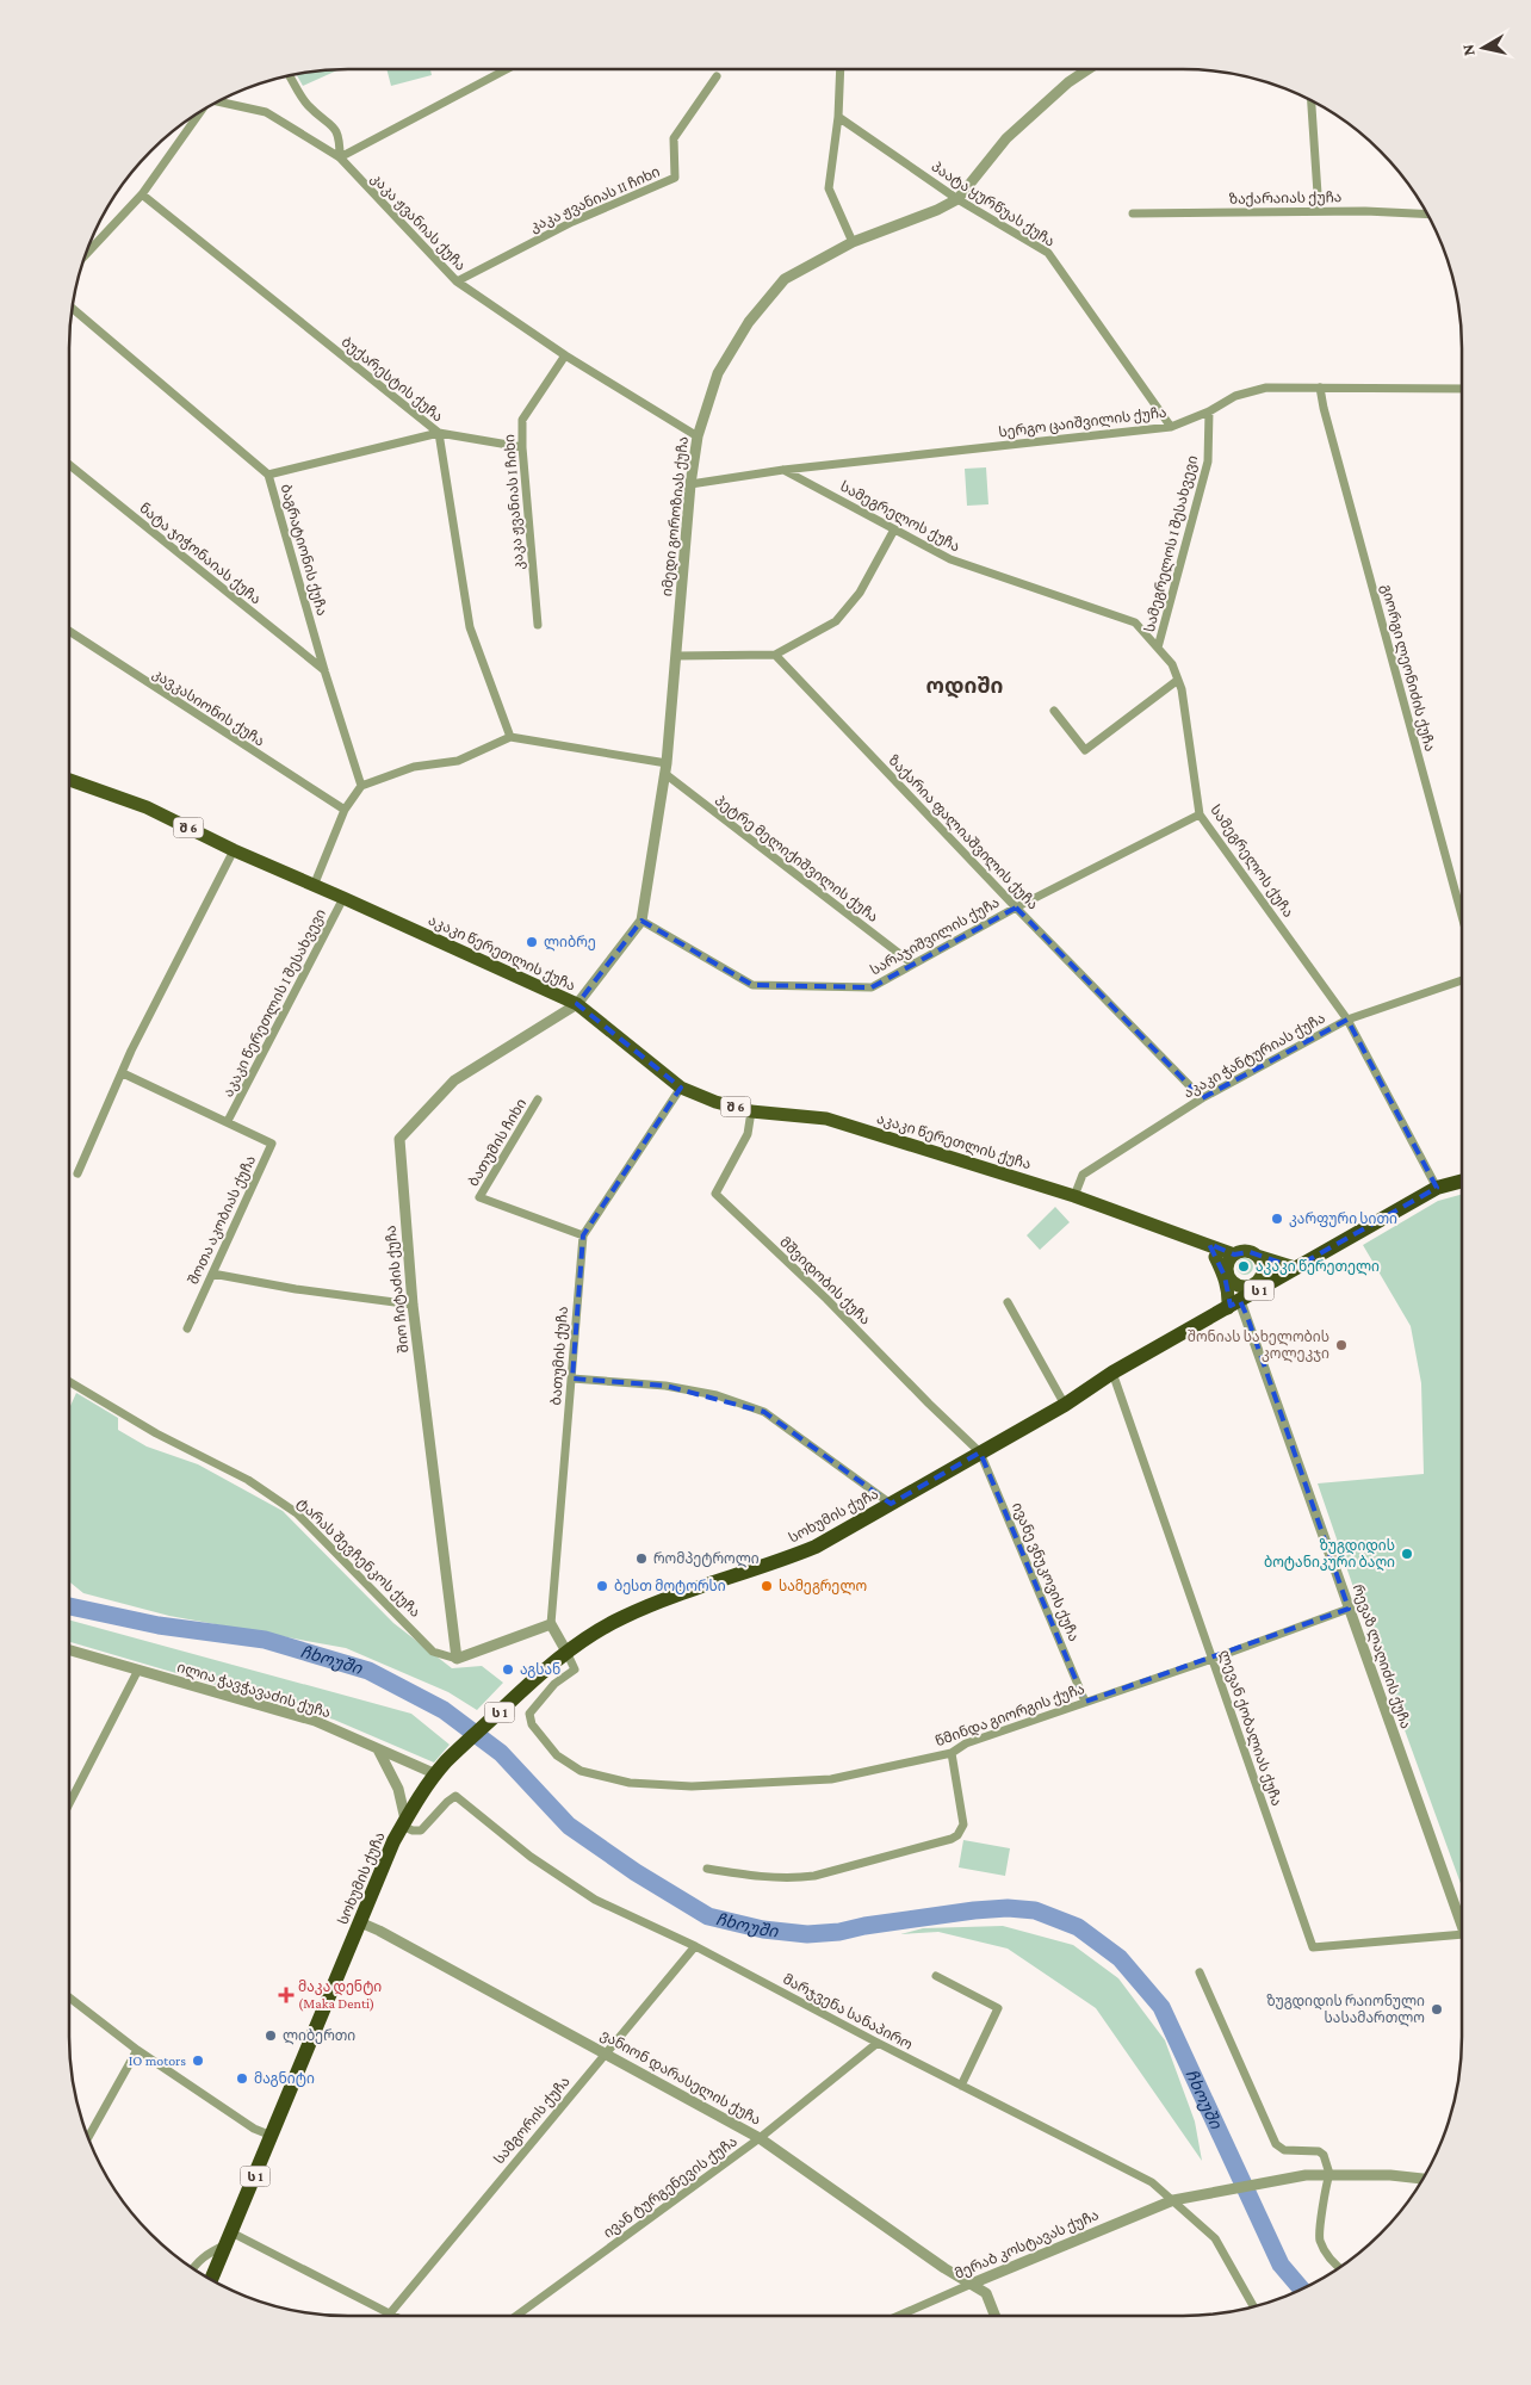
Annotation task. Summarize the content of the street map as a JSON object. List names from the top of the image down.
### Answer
{
  "streets": {
    "highway": ["ს 1", "სოხუმის ქუჩა"],
    "main road": ["შ 6", "აკაკი წერეთლის ქუჩა"],
    "street": [
      "ზაქარაიას ქუჩა",
      "კაკა ჟვანიას II ჩიხი",
      "პაატა ყურწუას ქუჩა",
      "კაკა ჟვანიას ქუჩა",
      "ბუქარესტის ქუჩა",
      "სერგო ცაიშვილის ქუჩა",
      "კაკა ჟვანიას I ჩიხი",
      "იმედი გოროზიას ქუჩა",
      "სამეგრელოს ქუჩა",
      "სამეგრელოს I შესახვევი",
      "ბაგრატიონის ქუჩა",
      "ნატა ჯიჭონაიას ქუჩა",
      "გიორგი ლეონიძის ქუჩა",
      "კავკასიონის ქუჩა",
      "ზაქარია ფალიაშვილის ქუჩა",
      "პეტრე მელიქიშვილის ქუჩა",
      "სარაჯიშვილის ქუჩა",
      "აკაკი წერეთლის I შესახვევი",
      "აკაკი ჭანტურიას ქუჩა",
      "ბათუმის ჩიხი",
      "შოთა აკობიას ქუჩა",
      "მშვიდობის ქუჩა",
      "შიო ჩიტაძის ქუჩა",
      "ბათუმის ქუჩა",
      "ტარას შევჩენკოს ქუჩა",
      "ივანე ვნუკოვის ქუჩა",
      "რევაზ ლაღიძის ქუჩა",
      "ილია ჭავჭავაძის ქუჩა",
      "წმინდა გიორგის ქუჩა",
      "ლევან ქობალიას ქუჩა",
      "მარჯვენა სანაპირო",
      "ვანიონ დარასელის ქუჩა",
      "სამგორის ქუჩა",
      "ივან ტურგენევის ქუჩა",
      "მერაბ კოსტავას ქუჩა"
    ]
  },
  "crossings": [
    ["კაკა ჟვანიას II ჩიხი", "კაკა ჟვანიას ქუჩა"],
    ["პაატა ყურწუას ქუჩა", "სერგო ცაიშვილის ქუჩა"],
    ["პაატა ყურწუას ქუჩა", "იმედი გოროზიას ქუჩა"],
    ["კაკა ჟვანიას ქუჩა", "კაკა ჟვანიას I ჩიხი"],
    ["კაკა ჟვანიას ქუჩა", "იმედი გოროზიას ქუჩა"],
    ["სერგო ცაიშვილის ქუჩა", "იმედი გოროზიას ქუჩა"],
    ["სერგო ცაიშვილის ქუჩა", "სამეგრელოს ქუჩა"],
    ["სერგო ცაიშვილის ქუჩა", "სამეგრელოს I შესახვევი"],
    ["სერგო ცაიშვილის ქუჩა", "გიორგი ლეონიძის ქუჩა"],
    ["იმედი გოროზიას ქუჩა", "პეტრე მელიქიშვილის ქუჩა"],
    ["იმედი გოროზიას ქუჩა", "სარაჯიშვილის ქუჩა"],
    ["იმედი გოროზიას ქუჩა", "აკაკი წერეთლის ქუჩა"],
    ["იმედი გოროზიას ქუჩა", "შიო ჩიტაძის ქუჩა"],
    ["სამეგრელოს ქუჩა", "სამეგრელოს I შესახვევი"],
    ["სამეგრელოს ქუჩა", "სარაჯიშვილის ქუჩა"],
    ["სამეგრელოს ქუჩა", "აკაკი ჭანტურიას ქუჩა"],
    ["სამეგრელოს ქუჩა", "სოხუმის ქუჩა"],
    ["ბაგრატიონის ქუჩა", "ნატა ჯიჭონაიას ქუჩა"],
    ["შ 6", "აკაკი წერეთლის ქუჩა"],
    ["შ 6", "სოხუმის ქუჩა"],
    ["შ 6", "რევაზ ლაღიძის ქუჩა"],
    ["ზაქარია ფალიაშვილის ქუჩა", "სარაჯიშვილის ქუჩა"],
    ["ზაქარია ფალიაშვილის ქუჩა", "აკაკი ჭანტურიას ქუჩა"],
    ["პეტრე მელიქიშვილის ქუჩა", "სარაჯიშვილის ქუჩა"],
    ["აკაკი წერეთლის ქუჩა", "აკაკი წერეთლის I შესახვევი"],
    ["აკაკი წერეთლის ქუჩა", "აკაკი ჭანტურიას ქუჩა"],
    ["აკაკი წერეთლის ქუჩა", "მშვიდობის ქუჩა"],
    ["აკაკი წერეთლის ქუჩა", "შიო ჩიტაძის ქუჩა"],
    ["აკაკი წერეთლის ქუჩა", "ბათუმის ქუჩა"],
    ["აკაკი წერეთლის I შესახვევი", "შოთა აკობიას ქუჩა"],
    ["ბათუმის ჩიხი", "ბათუმის ქუჩა"],
    ["მშვიდობის ქუჩა", "სოხუმის ქუჩა"],
    ["მშვიდობის ქუჩა", "ივანე ვნუკოვის ქუჩა"],
    ["შიო ჩიტაძის ქუჩა", "ტარას შევჩენკოს ქუჩა"],
    ["სოხუმის ქუჩა", "ივანე ვნუკოვის ქუჩა"],
    ["სოხუმის ქუჩა", "რევაზ ლაღიძის ქუჩა"],
    ["სოხუმის ქუჩა", "ილია ჭავჭავაძის ქუჩა"],
    ["სოხუმის ქუჩა", "წმინდა გიორგის ქუჩა"],
    ["სოხუმის ქუჩა", "ლევან ქობალიას ქუჩა"],
    ["სოხუმის ქუჩა", "მარჯვენა სანაპირო"],
    ["სოხუმის ქუჩა", "ვანიონ დარასელის ქუჩა"],
    ["ივანე ვნუკოვის ქუჩა", "წმინდა გიორგის ქუჩა"],
    ["რევაზ ლაღიძის ქუჩა", "წმინდა გიორგის ქუჩა"],
    ["წმინდა გიორგის ქუჩა", "ლევან ქობალიას ქუჩა"],
    ["მარჯვენა სანაპირო", "სამგორის ქუჩა"],
    ["მარჯვენა სანაპირო", "ივან ტურგენევის ქუჩა"],
    ["მარჯვენა სანაპირო", "მერაბ კოსტავას ქუჩა"],
    ["ვანიონ დარასელის ქუჩა", "სამგორის ქუჩა"],
    ["ვანიონ დარასელის ქუჩა", "ივან ტურგენევის ქუჩა"],
    ["ვანიონ დარასელის ქუჩა", "მერაბ კოსტავას ქუჩა"]
  ],
  "districts": ["ოდიში"],
  "water": ["ჩხოუში"],
  "places": {
    "other": [
      "ლიბრე",
      "კარფური სითი",
      "აკაკი წერეთელი",
      "შონიას სახელობის კოლეკჯი",
      "ზუგდიდის ბოტანიკური ბაღი",
      "რომპეტროლი",
      "ბესთ მოტორსი",
      "სამეგრელო",
      "აგსან",
      "ზუგდიდის რაიონული სასამართლო",
      "ლიბერთი",
      "IO motors",
      "მაგნიტი"
    ],
    "health": ["მაკა დენტი (Maka Denti)"]
  },
  "north": "left"
}
